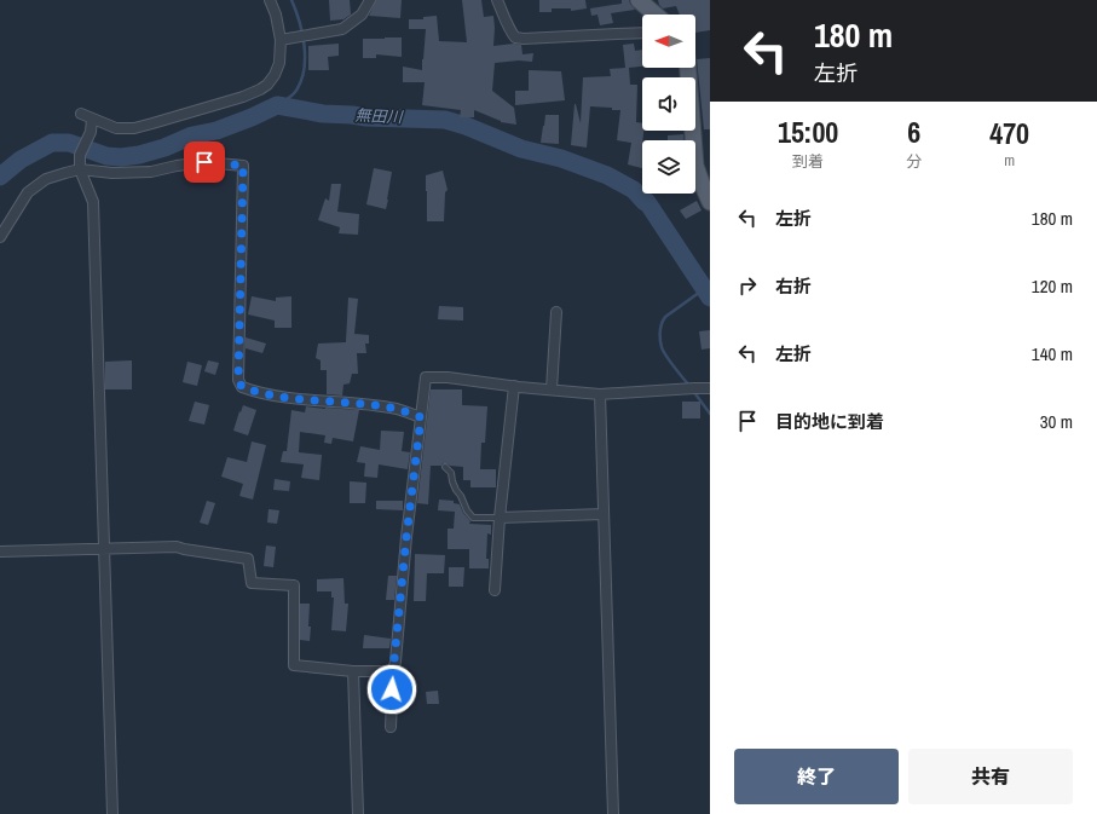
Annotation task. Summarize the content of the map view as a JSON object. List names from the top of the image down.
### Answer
{
  "water": ["無田川"],
  "north": "left",
  "page": {
    "turn": ["180 m", "左折"],
    "eta": [
      "15:00",
      "到着",
      "6",
      "分",
      "470",
      "m"
    ],
    "list": [
      {
        "name": "左折",
        "value": "180 m"
      },
      {
        "name": "右折",
        "value": "120 m"
      },
      {
        "name": "左折",
        "value": "140 m"
      },
      {
        "name": "目的地に到着",
        "value": "30 m"
      }
    ],
    "buttons": ["終了", "共有"]
  }
}
